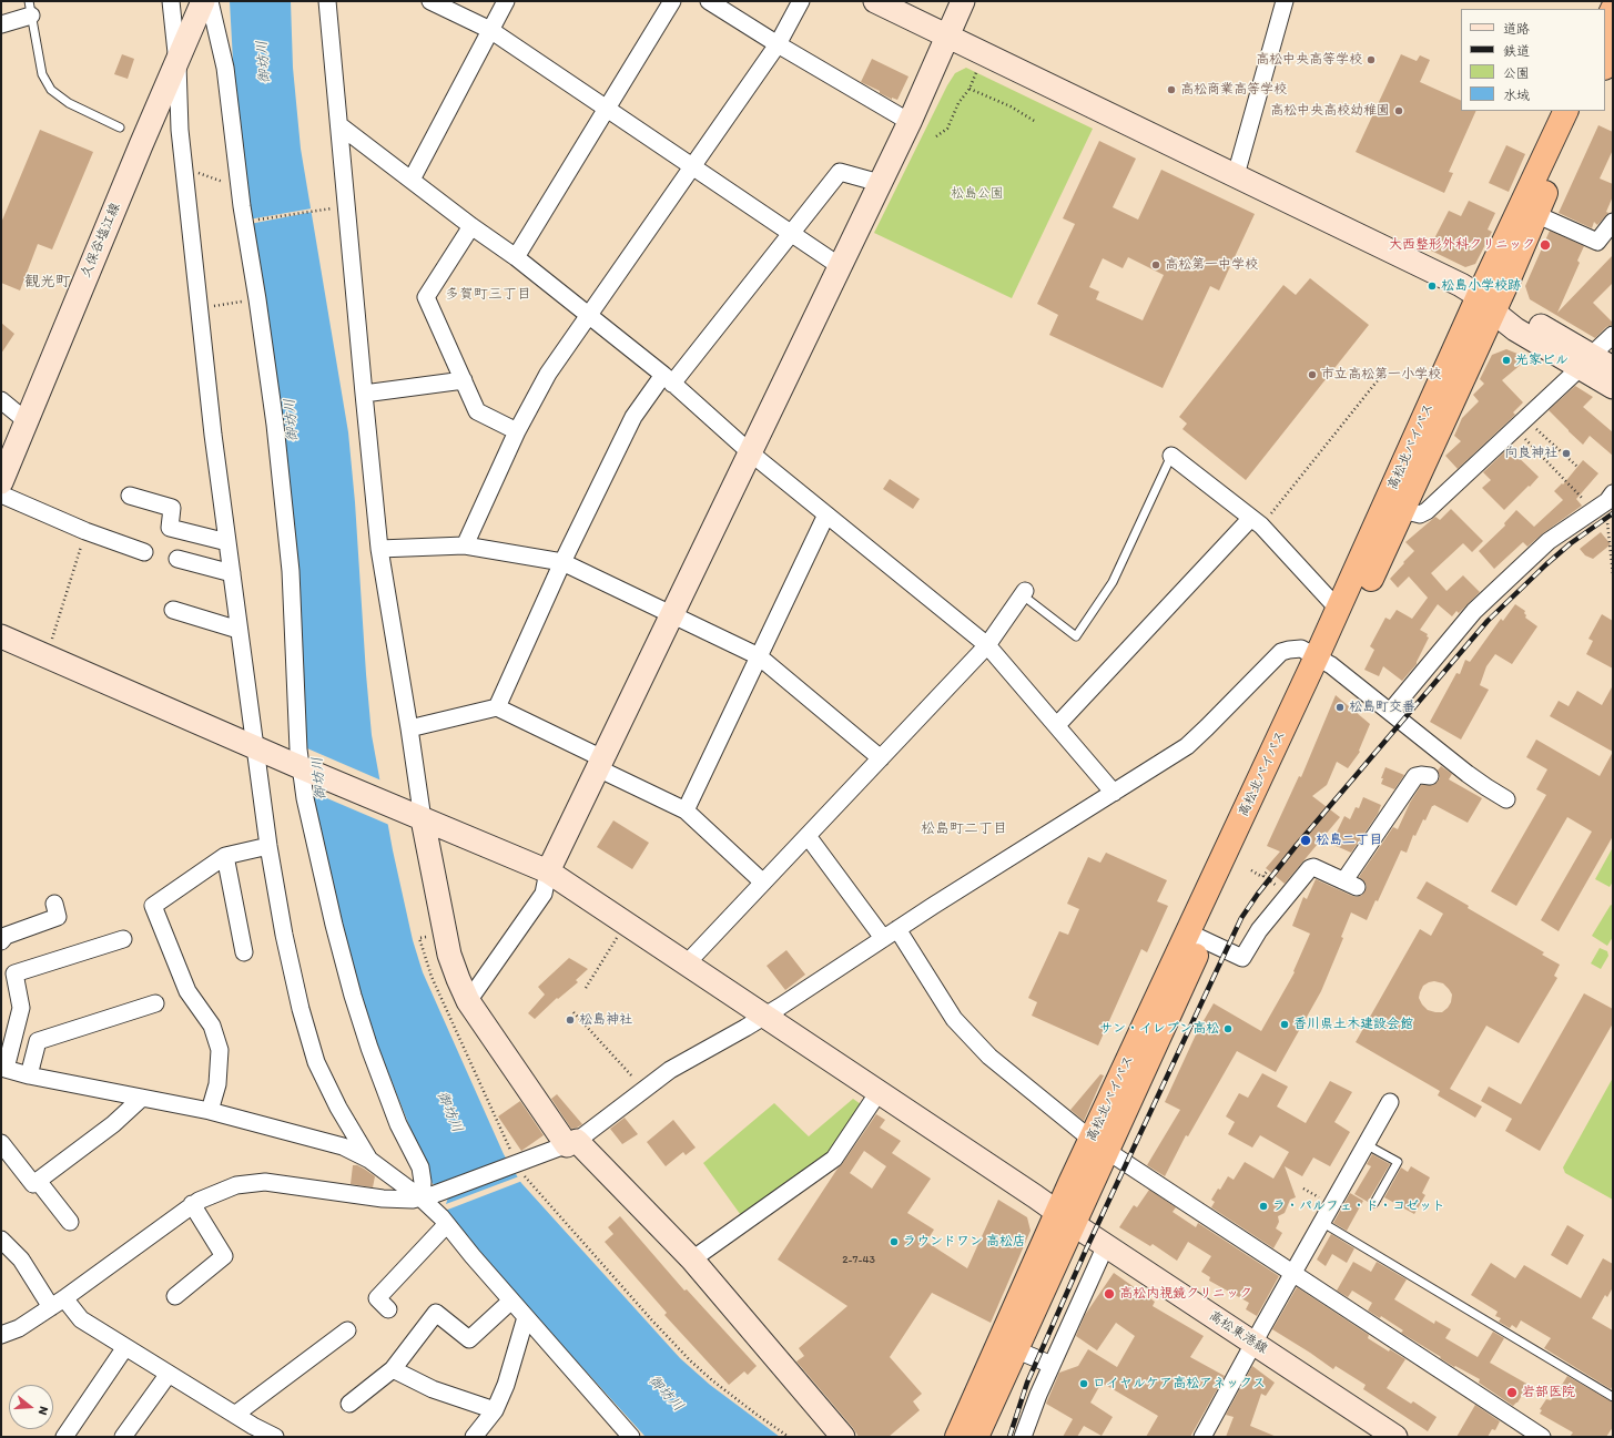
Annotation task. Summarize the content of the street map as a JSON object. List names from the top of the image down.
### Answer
{
  "streets": {
    "highway": ["高松北バイパス"],
    "street": ["久保谷塩江線", "高松東港線"]
  },
  "crossings": [
    ["高松北バイパス", "高松東港線"]
  ],
  "districts": ["観光町", "多賀町三丁目", "松島町二丁目"],
  "water": ["御坊川"],
  "parks": ["松島公園"],
  "places": [
    "高松中央高等学校",
    "高松商業高等学校",
    "高松中央高校幼稚園",
    "大西整形外科クリニック",
    "高松第一中学校",
    "松島小学校跡",
    "光家ビル",
    "市立高松第一小学校",
    "向良神社",
    "松島町交番",
    "松島二丁目",
    "松島神社",
    "香川県土木建設会館",
    "サン・イレブン高松",
    "ラ・パルフェ・ド・コゼット",
    "ラウンドワン 高松店",
    "高松内視鏡クリニック",
    "ロイヤルケア高松アネックス",
    "岩部医院"
  ],
  "house_numbers": ["2-7-43"],
  "legend": [
    "道路",
    "鉄道",
    "公園",
    "水域"
  ],
  "north": "right"
}
